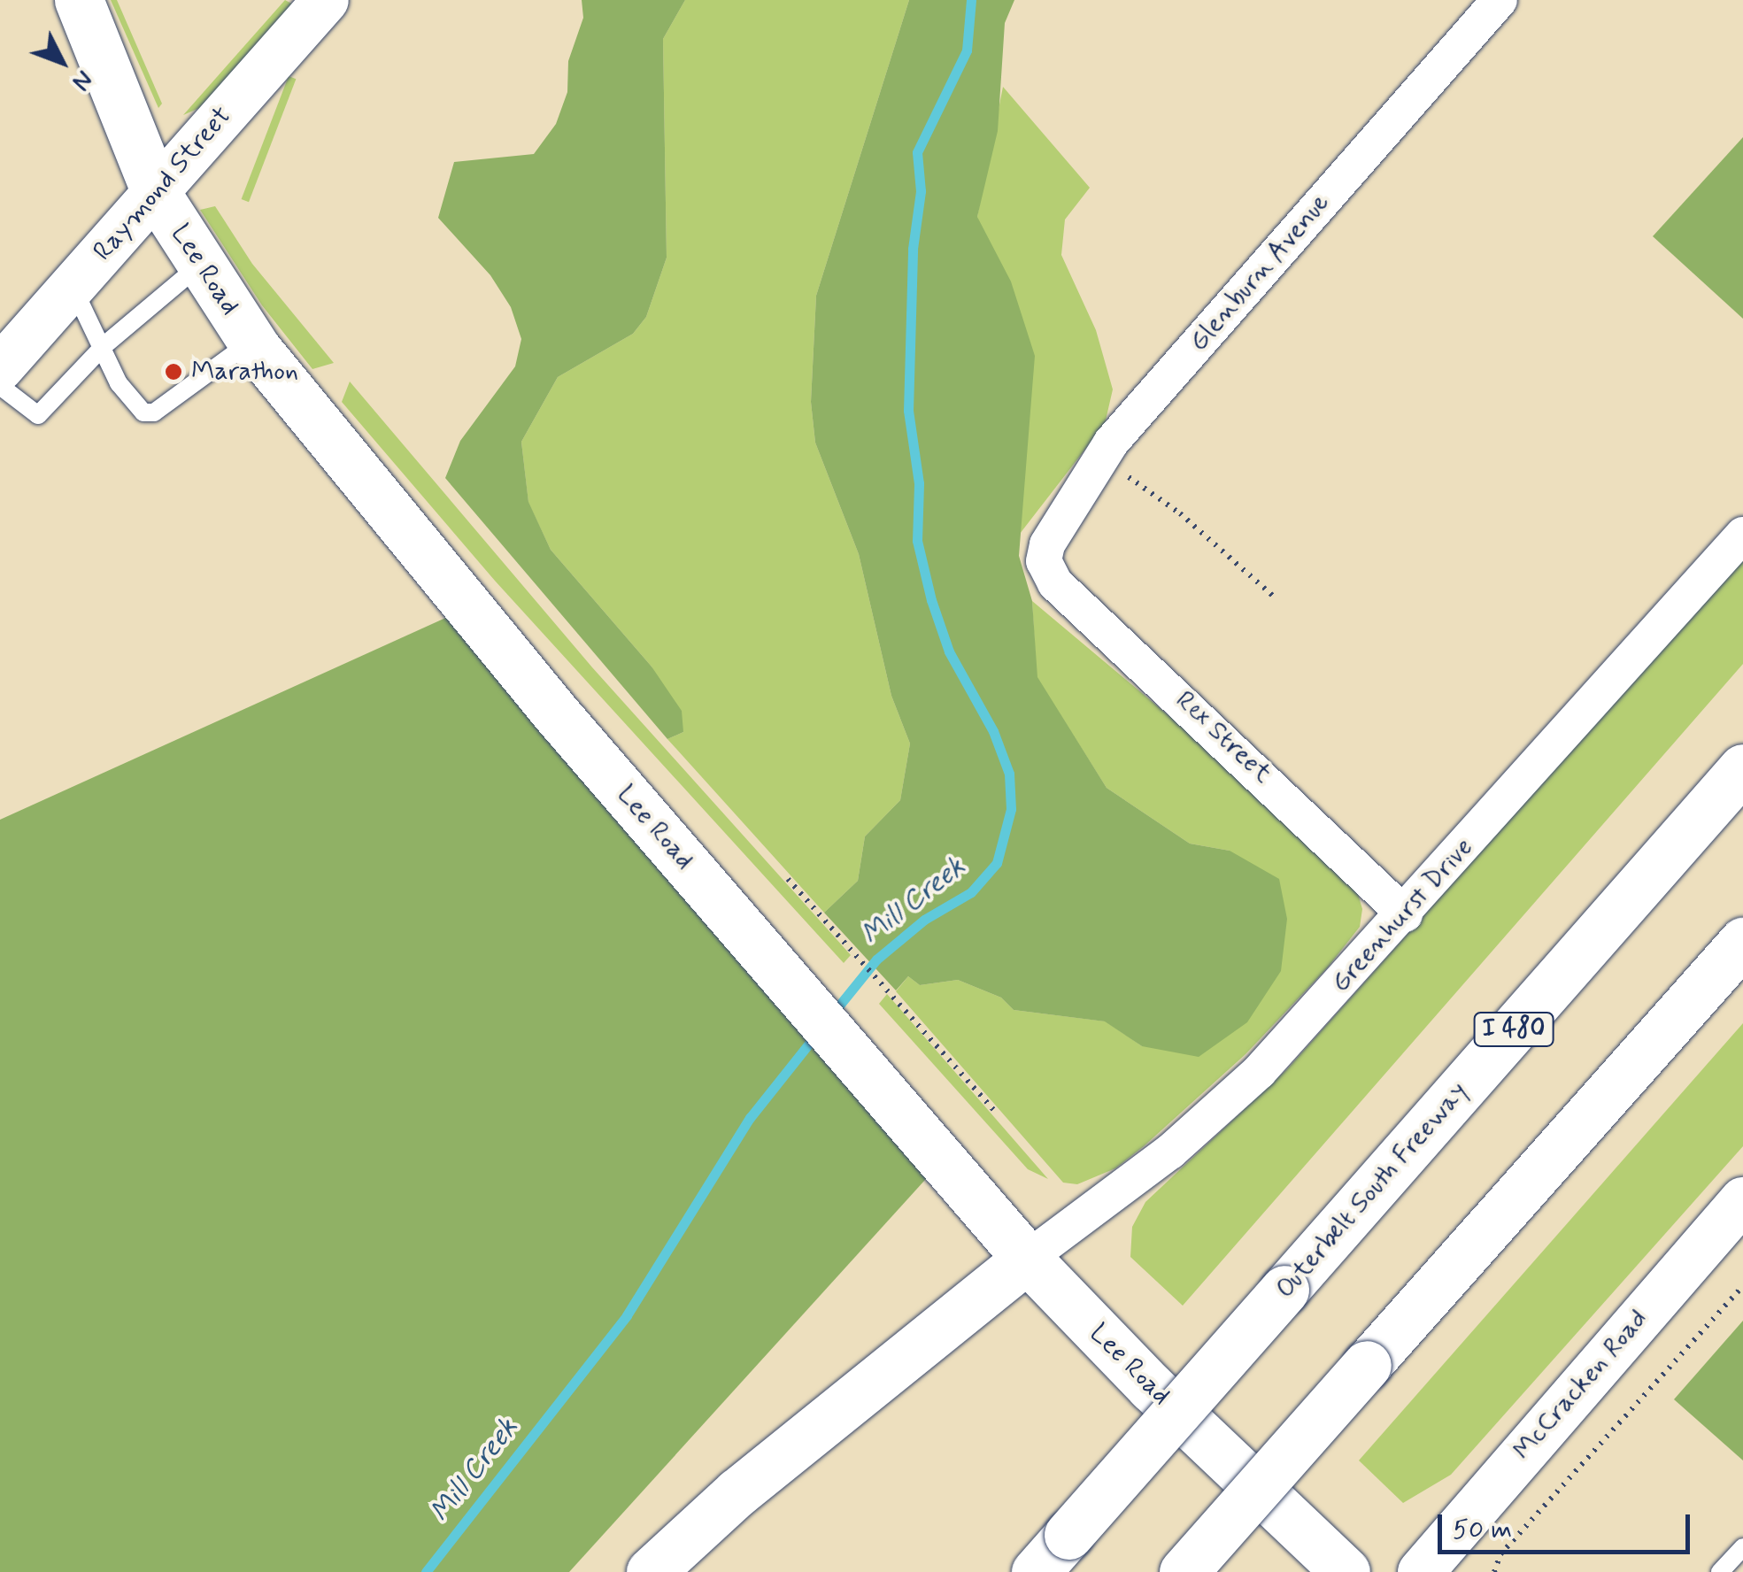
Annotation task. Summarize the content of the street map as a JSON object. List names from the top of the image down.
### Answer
{
  "streets": {
    "main road": ["Lee Road", "I 480", "Outerbelt South Freeway"],
    "street": [
      "Raymond Street",
      "Glenburn Avenue",
      "Rex Street",
      "Greenhurst Drive",
      "McCracken Road"
    ]
  },
  "crossings": [
    ["Raymond Street", "Lee Road"],
    ["Lee Road", "Greenhurst Drive"],
    ["Glenburn Avenue", "Rex Street"],
    ["Rex Street", "Greenhurst Drive"]
  ],
  "water": ["Mill Creek"],
  "places": ["Marathon"],
  "scale_bar": "50 m",
  "north": "bottom right"
}
